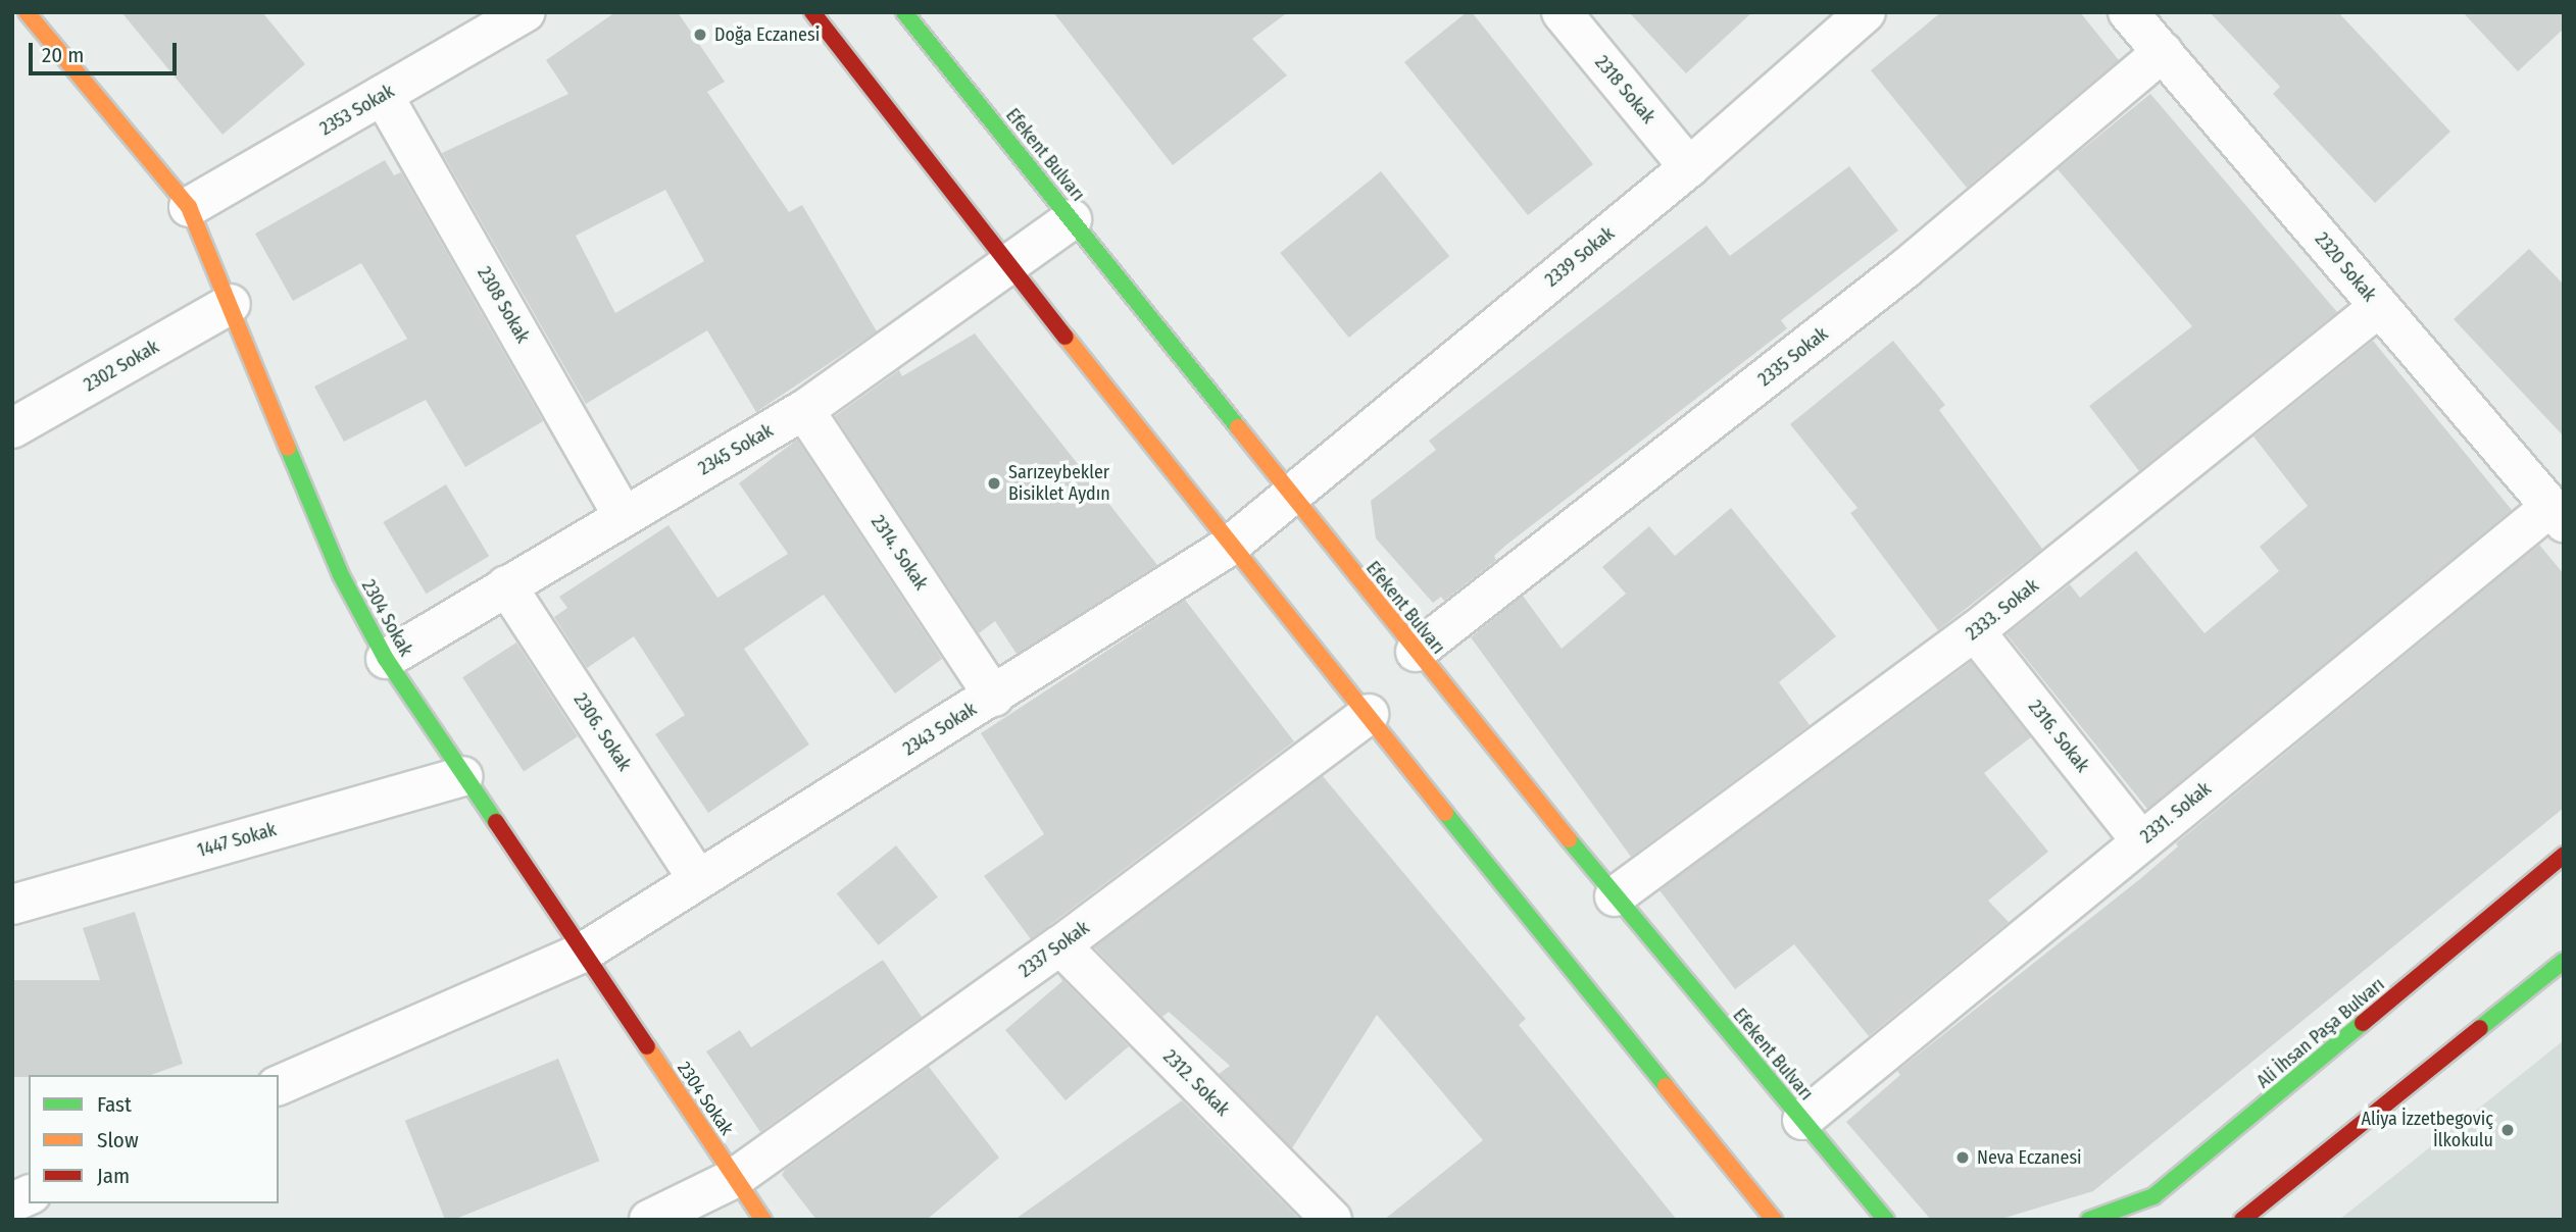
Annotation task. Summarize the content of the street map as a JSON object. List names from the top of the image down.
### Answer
{
  "streets": {
    "street": [
      "2318 Sokak",
      "2353 Sokak",
      "Efekent Bulvarı",
      "2339 Sokak",
      "2320 Sokak",
      "2308 Sokak",
      "2335 Sokak",
      "2302 Sokak",
      "2345 Sokak",
      "2314. Sokak",
      "2333. Sokak",
      "2304 Sokak",
      "2343 Sokak",
      "2306. Sokak",
      "2316. Sokak",
      "2331. Sokak",
      "1447 Sokak",
      "2337 Sokak",
      "Ali İhsan Paşa Bulvarı",
      "2312. Sokak"
    ]
  },
  "crossings": [
    ["2318 Sokak", "2339 Sokak"],
    ["2353 Sokak", "2308 Sokak"],
    ["2353 Sokak", "2304 Sokak"],
    ["Efekent Bulvarı", "2339 Sokak"],
    ["Efekent Bulvarı", "2335 Sokak"],
    ["Efekent Bulvarı", "2345 Sokak"],
    ["Efekent Bulvarı", "2333. Sokak"],
    ["Efekent Bulvarı", "2343 Sokak"],
    ["Efekent Bulvarı", "2331. Sokak"],
    ["2339 Sokak", "2343 Sokak"],
    ["2320 Sokak", "2335 Sokak"],
    ["2320 Sokak", "2333. Sokak"],
    ["2320 Sokak", "2331. Sokak"],
    ["2308 Sokak", "2345 Sokak"],
    ["2302 Sokak", "2304 Sokak"],
    ["2345 Sokak", "2314. Sokak"],
    ["2345 Sokak", "2304 Sokak"],
    ["2345 Sokak", "2306. Sokak"],
    ["2314. Sokak", "2343 Sokak"],
    ["2333. Sokak", "2316. Sokak"],
    ["2304 Sokak", "2343 Sokak"],
    ["2304 Sokak", "1447 Sokak"],
    ["2304 Sokak", "2337 Sokak"],
    ["2343 Sokak", "2306. Sokak"],
    ["2316. Sokak", "2331. Sokak"],
    ["2337 Sokak", "2312. Sokak"]
  ],
  "places": [
    "Doğa Eczanesi",
    "Sarızeybekler Bisiklet Aydın",
    "Aliya İzzetbegoviç İlkokulu",
    "Neva Eczanesi"
  ],
  "legend": ["Fast", "Slow", "Jam"],
  "scale_bar": "20 m"
}
